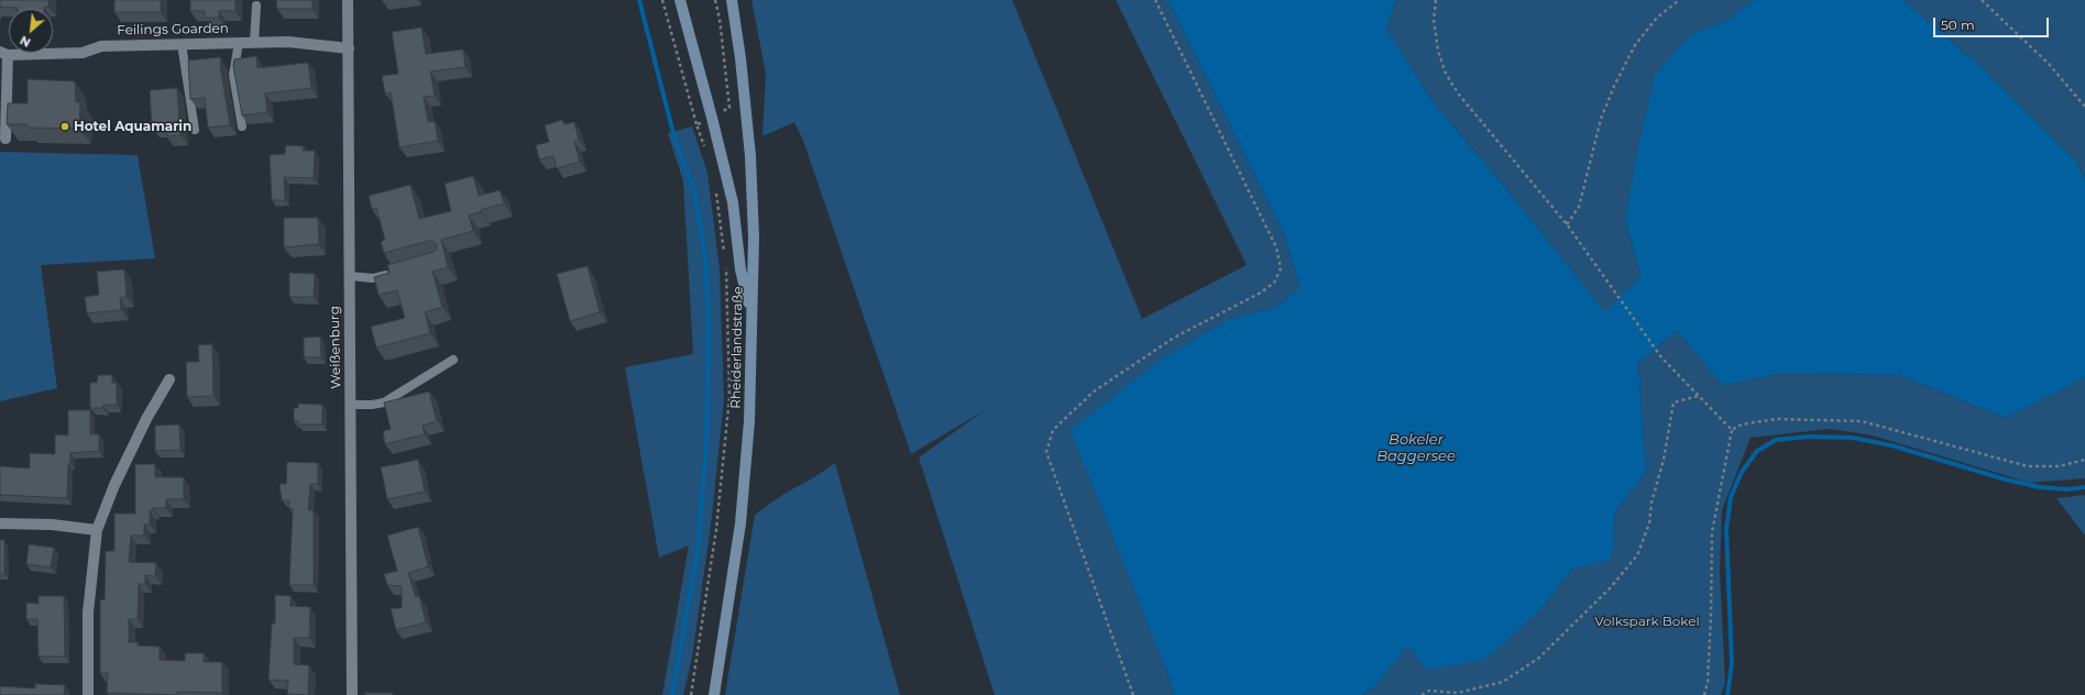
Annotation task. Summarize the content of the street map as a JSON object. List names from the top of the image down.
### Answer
{
  "streets": {
    "main road": ["Rheiderlandstraße"],
    "street": ["Feilings Goarden", "Weißenburg"]
  },
  "crossings": [
    ["Feilings Goarden", "Weißenburg"]
  ],
  "water": ["Bokeler Baggersee"],
  "parks": ["Volkspark Bokel"],
  "places": ["Hotel Aquamarin"],
  "scale_bar": "50 m",
  "north": "bottom left"
}
